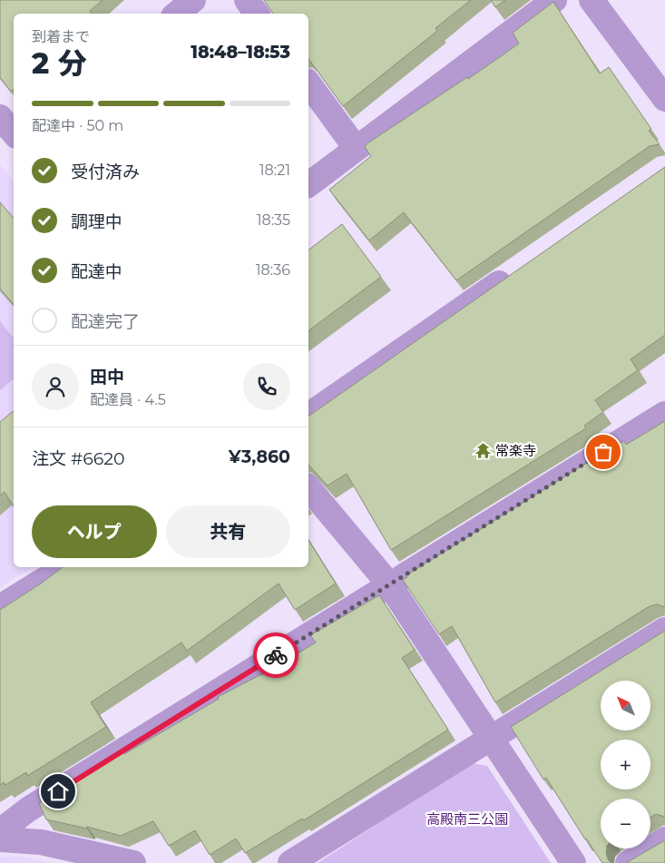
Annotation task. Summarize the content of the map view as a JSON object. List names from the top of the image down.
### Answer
{
  "parks": ["高殿南三公園"],
  "places": {
    "temple": ["常楽寺"]
  },
  "north": "top left",
  "page": {
    "heading": ["2 分", "到着まで", "18:48–18:53"],
    "panel": [
      "田中",
      "配達員 · 4.5",
      "注文 #6620",
      "¥3,860"
    ],
    "bar": "配達中 · 50 m",
    "list": [
      ["受付済み", "18:21"],
      ["調理中", "18:35"],
      ["配達中", "18:36"],
      "配達完了"
    ],
    "buttons": ["ヘルプ", "共有"],
    "map_buttons": ["+", "−"]
  }
}
